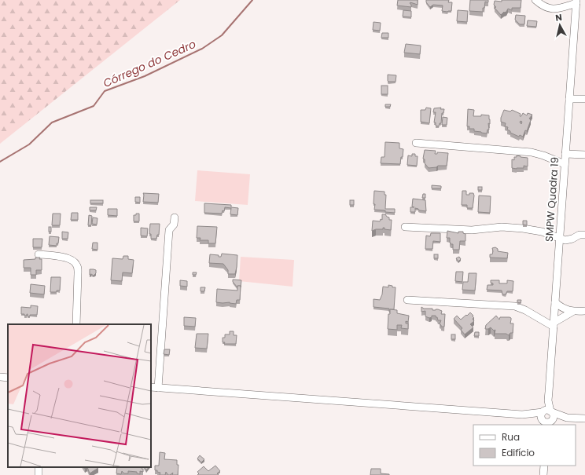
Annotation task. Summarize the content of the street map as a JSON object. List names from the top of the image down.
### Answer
{
  "streets": {
    "street": ["SMPW Quadra 19"]
  },
  "water": ["Córrego do Cedro"],
  "legend": ["Rua", "Edifício"],
  "north": "top"
}
